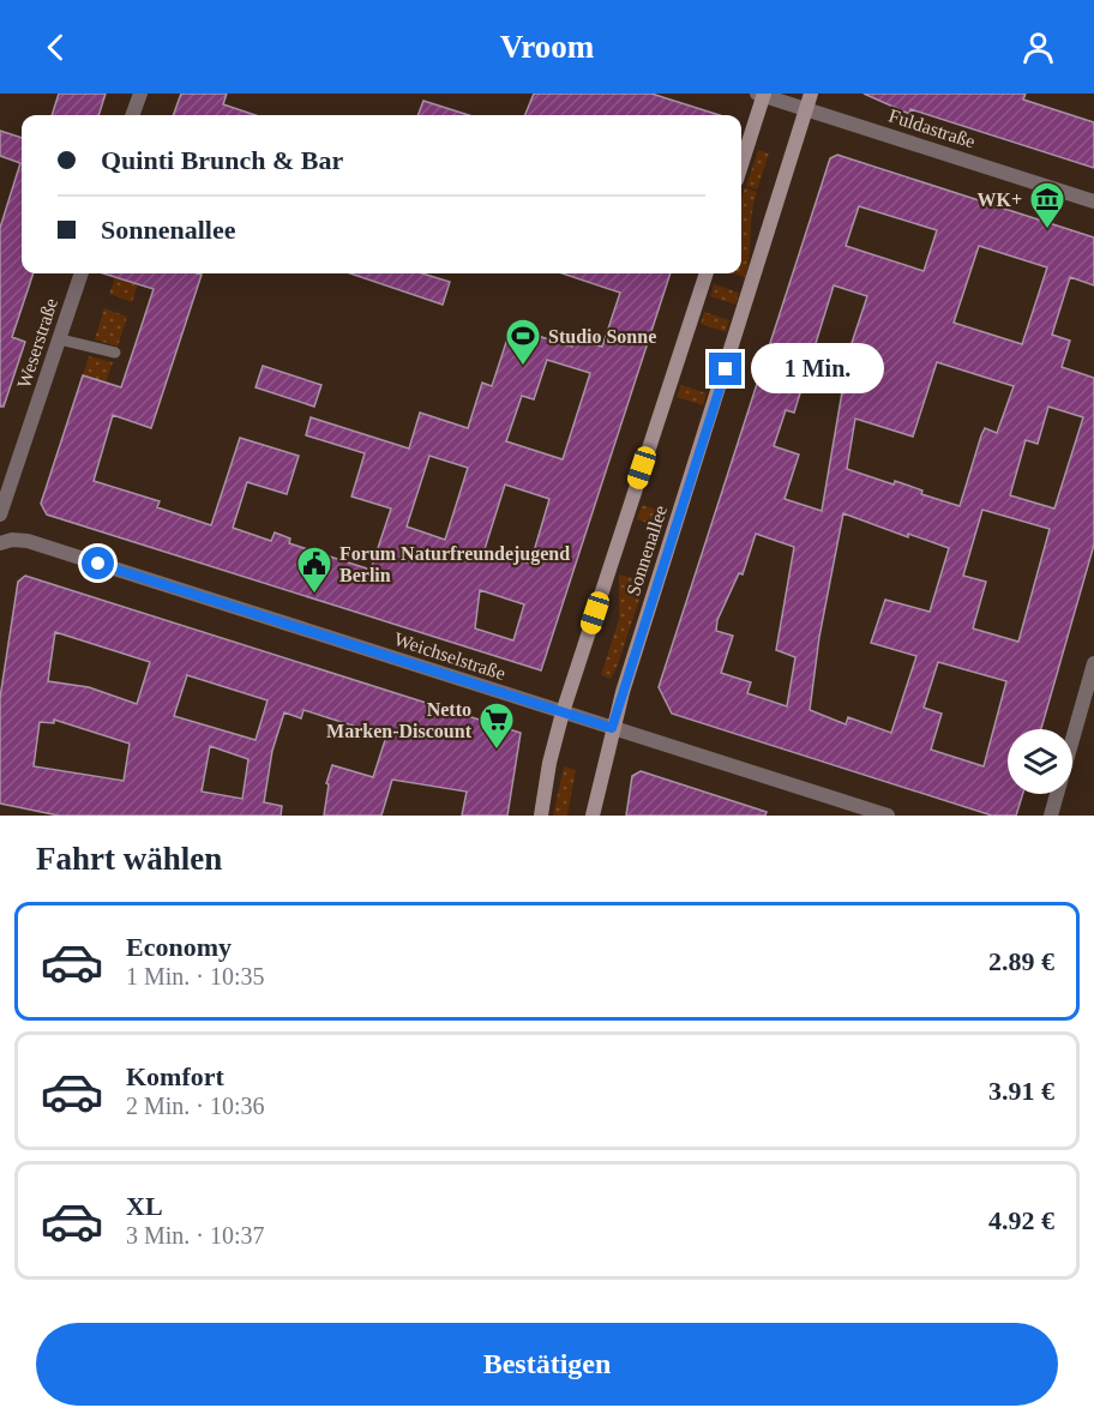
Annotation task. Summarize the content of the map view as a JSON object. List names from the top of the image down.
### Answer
{
  "streets": {
    "main road": ["Sonnenallee"],
    "street": ["Fuldastraße", "Weserstraße", "Weichselstraße"]
  },
  "crossings": [
    ["Fuldastraße", "Sonnenallee"],
    ["Sonnenallee", "Weichselstraße"]
  ],
  "places": {
    "museum": ["WK+"],
    "sports": ["Studio Sonne"],
    "public building": ["Forum Naturfreundejugend Berlin"],
    "supermarket": ["Netto Marken-Discount"]
  },
  "page": {
    "header": "Vroom",
    "banner": ["Quinti Brunch & Bar", "Sonnenallee"],
    "bubble": "1 Min.",
    "heading": "Fahrt wählen",
    "list": [
      {
        "name": "Economy",
        "note": "1 Min. · 10:35",
        "value": "2.89 €"
      },
      {
        "name": "Komfort",
        "note": "2 Min. · 10:36",
        "value": "3.91 €"
      },
      {
        "name": "XL",
        "note": "3 Min. · 10:37",
        "value": "4.92 €"
      }
    ],
    "buttons": "Bestätigen"
  }
}
